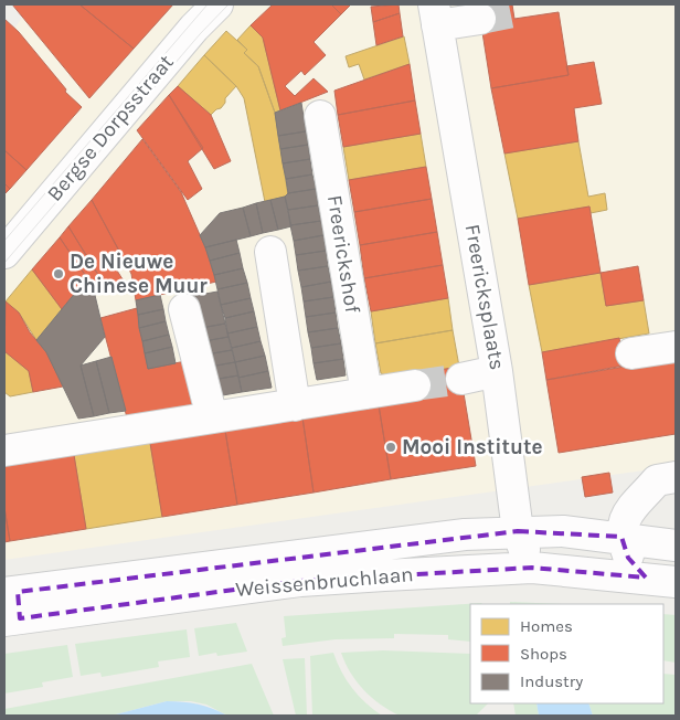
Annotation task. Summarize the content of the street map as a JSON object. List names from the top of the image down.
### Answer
{
  "streets": {
    "street": [
      "Bergse Dorpsstraat",
      "Freerickshof",
      "Freericksplaats",
      "Weissenbruchlaan"
    ]
  },
  "crossings": [
    ["Freericksplaats", "Weissenbruchlaan"]
  ],
  "places": ["De Nieuwe Chinese Muur", "Mooi Institute"],
  "legend": ["Homes", "Shops", "Industry"]
}
